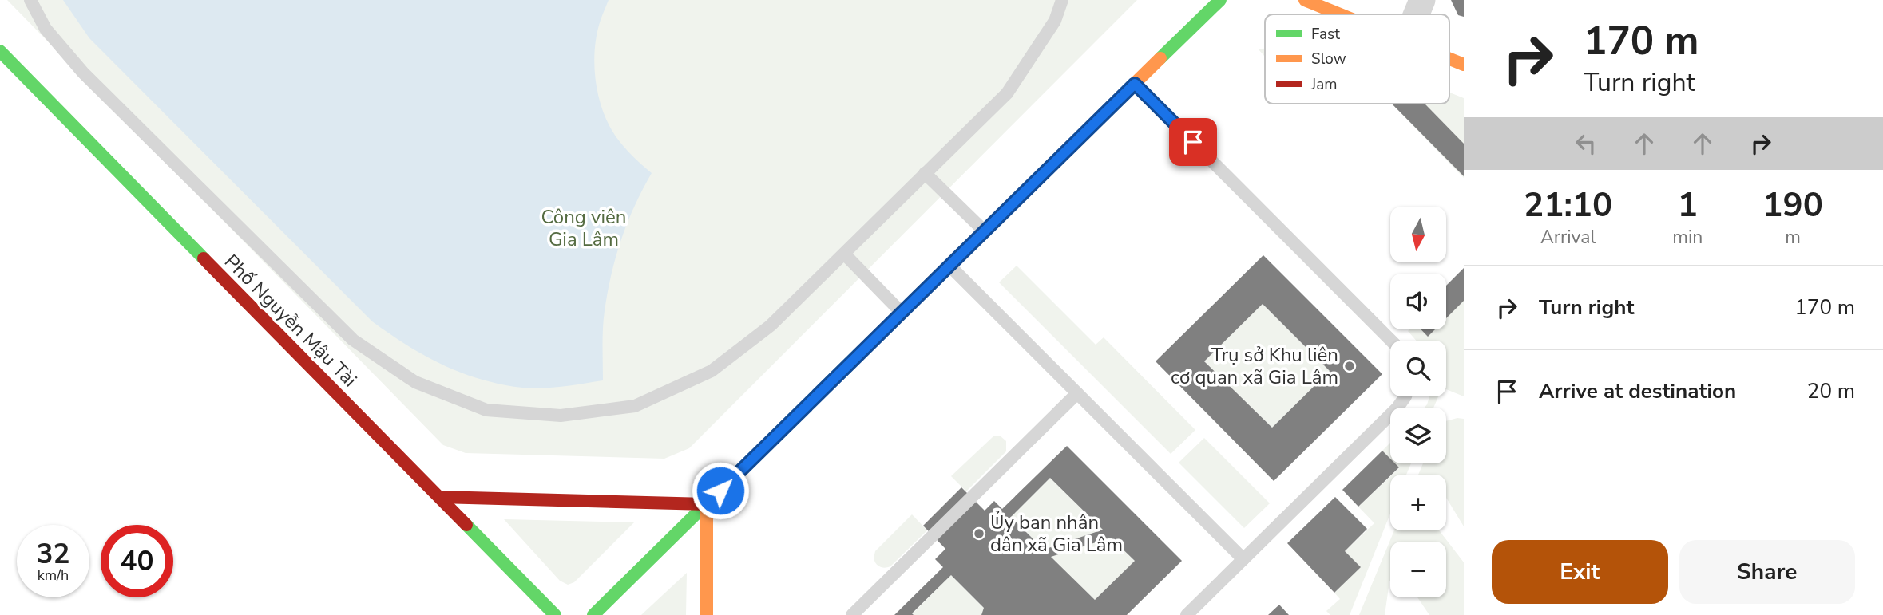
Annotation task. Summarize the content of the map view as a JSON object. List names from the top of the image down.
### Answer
{
  "streets": {
    "street": ["Phố Nguyễn Mậu Tài"]
  },
  "parks": ["Công viên Gia Lâm"],
  "places": ["Trụ sở Khu liên cơ quan xã Gia Lâm", "Ủy ban nhân dân xã Gia Lâm"],
  "legend": ["Fast", "Slow", "Jam"],
  "north": "bottom",
  "page": {
    "turn": ["170 m", "Turn right"],
    "eta": [
      "21:10",
      "Arrival",
      "1",
      "min",
      "190",
      "m"
    ],
    "map_buttons": ["+", "−"],
    "list": [
      {
        "name": "Turn right",
        "value": "170 m"
      },
      {
        "name": "Arrive at destination",
        "value": "20 m"
      }
    ],
    "speed": "32 km/h",
    "limit": "40",
    "buttons": ["Exit", "Share"]
  }
}
